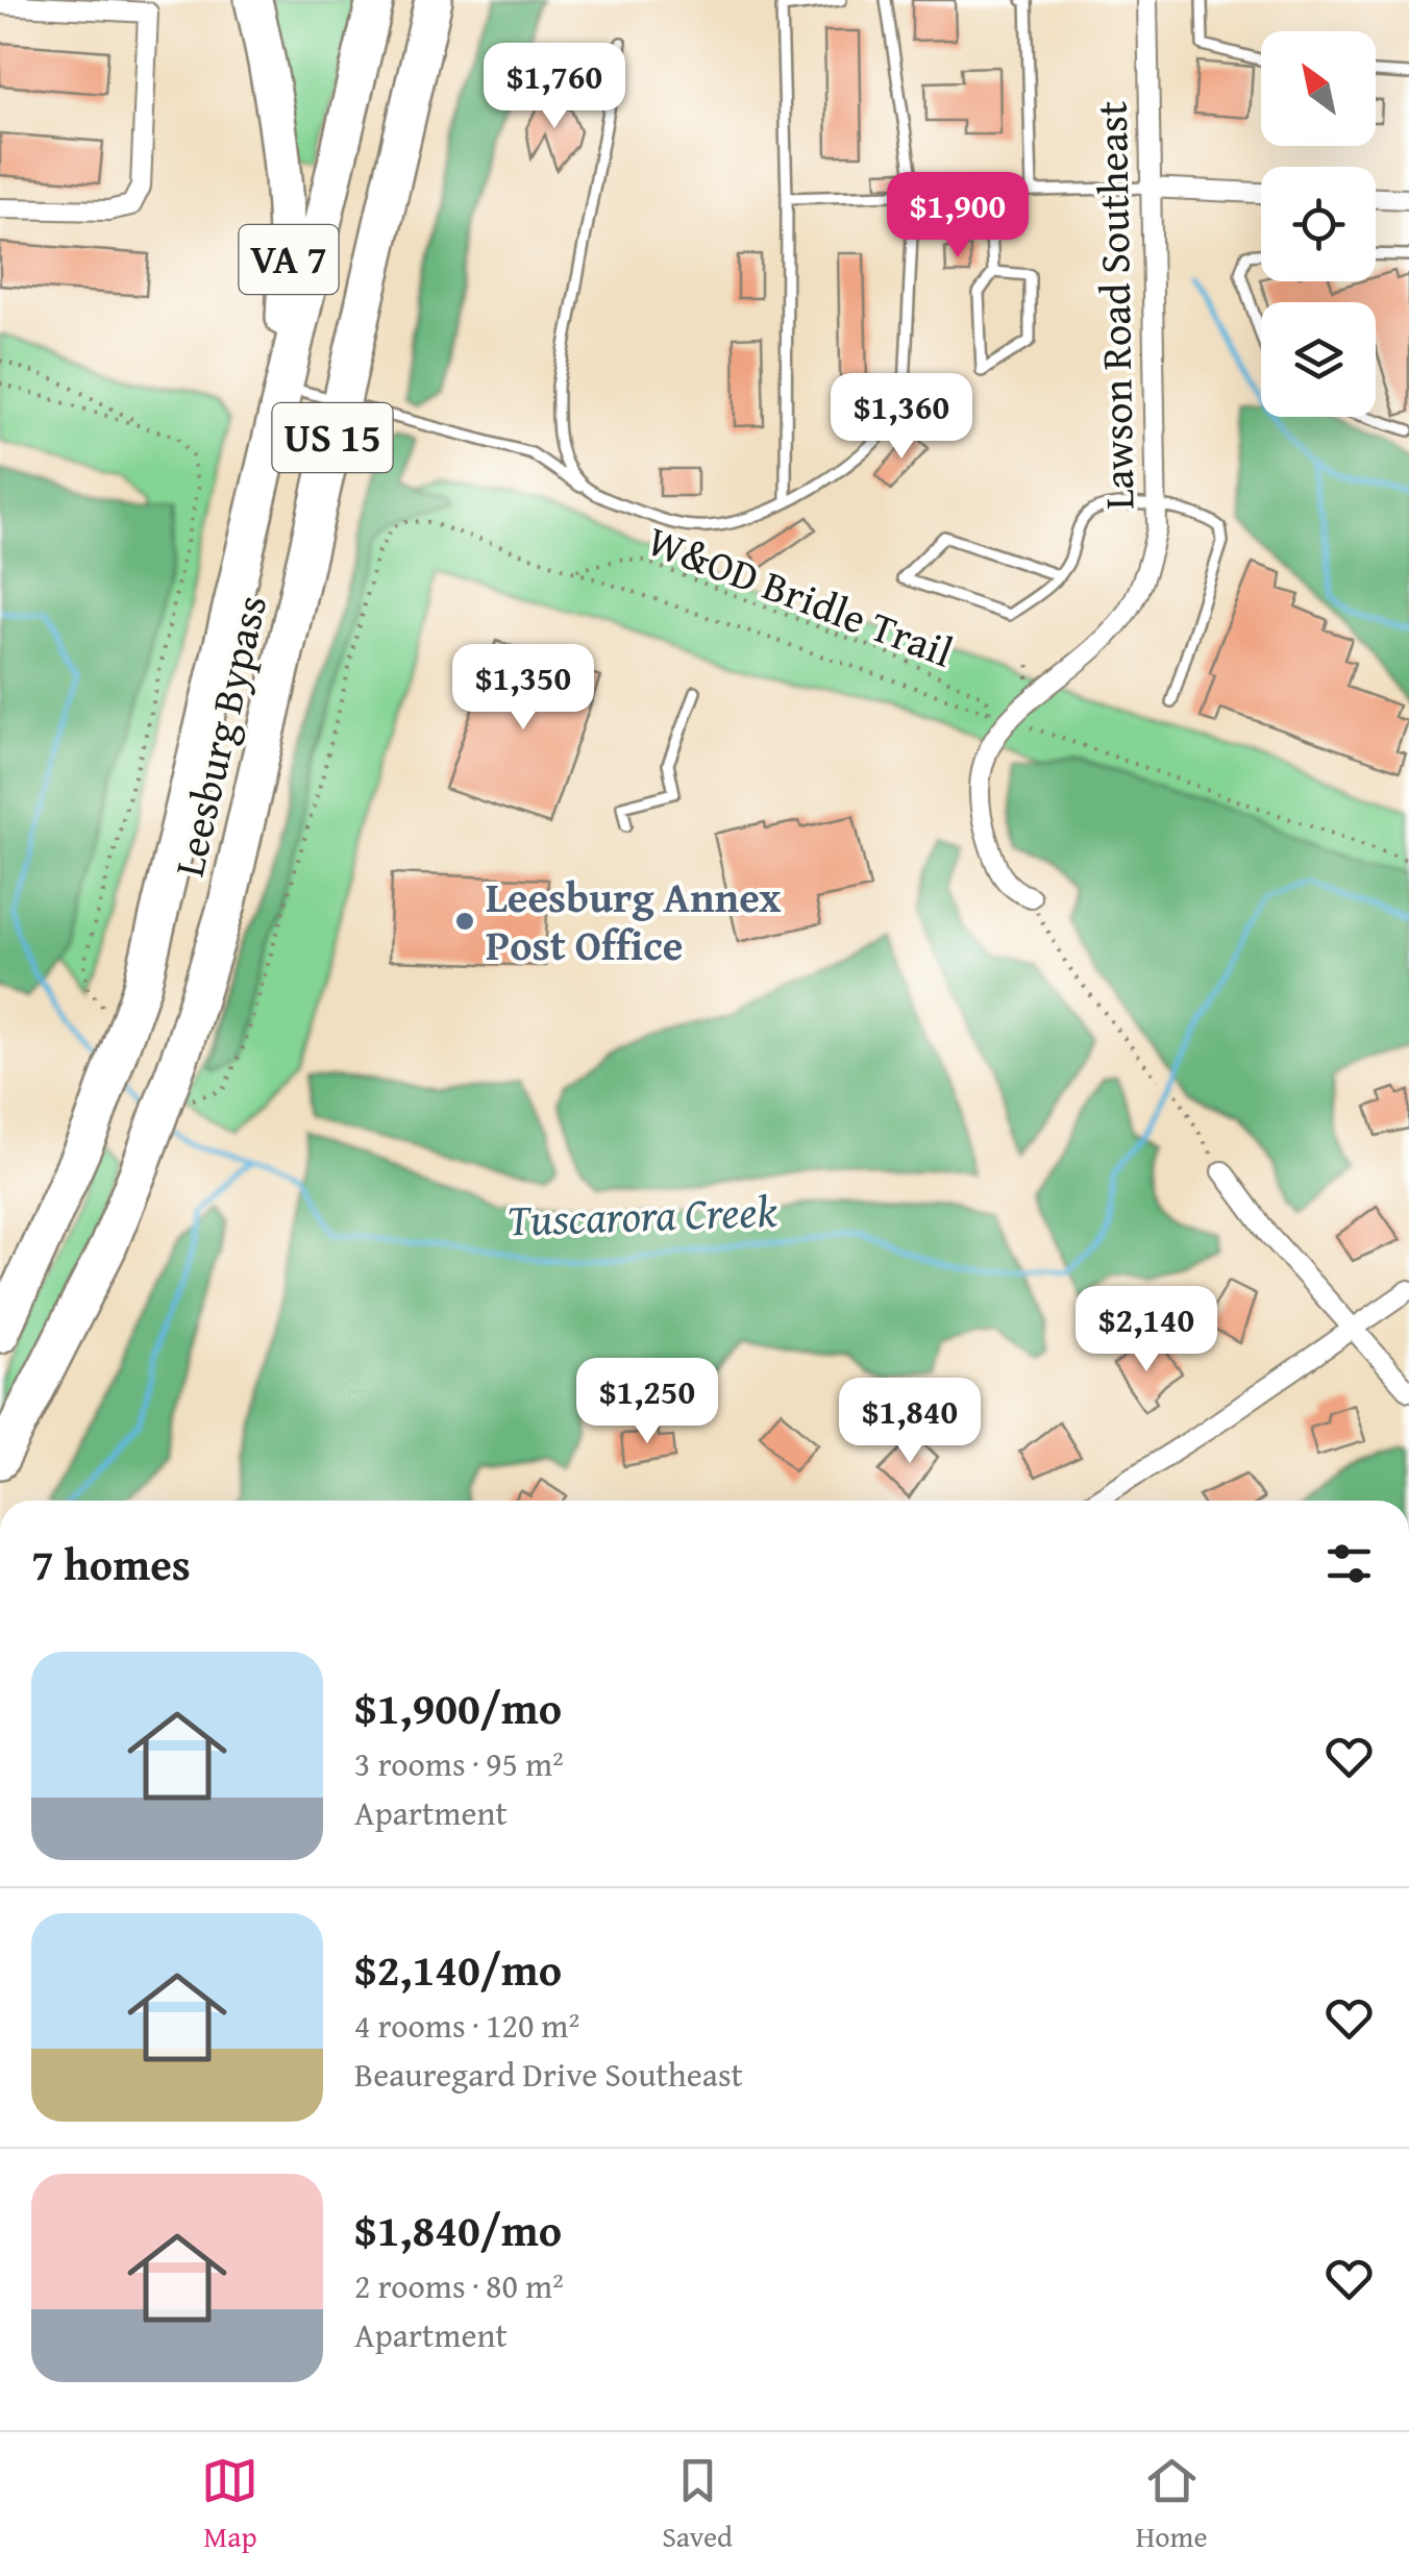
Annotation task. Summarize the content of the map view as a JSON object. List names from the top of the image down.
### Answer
{
  "streets": {
    "highway": ["VA 7", "US 15", "Leesburg Bypass"],
    "street": ["Lawson Road Southeast"],
    "path": ["W&OD Bridle Trail"]
  },
  "crossings": [
    ["VA 7", "Leesburg Bypass"]
  ],
  "water": ["Tuscarora Creek"],
  "places": ["Leesburg Annex Post Office"],
  "north": "top left",
  "page": {
    "price": [
      "$1,760",
      "$1,900",
      "$1,360",
      "$1,350",
      "$2,140",
      "$1,250",
      "$1,840"
    ],
    "heading": "7 homes",
    "list": [
      {
        "name": "$1,900/mo",
        "note": "3 rooms · 95 m² · Apartment"
      },
      {
        "name": "$2,140/mo",
        "note": "4 rooms · 120 m² · Beauregard Drive Southeast"
      },
      {
        "name": "$1,840/mo",
        "note": "2 rooms · 80 m² · Apartment"
      }
    ],
    "tabs": ["Map", "Saved", "Home"]
  }
}
